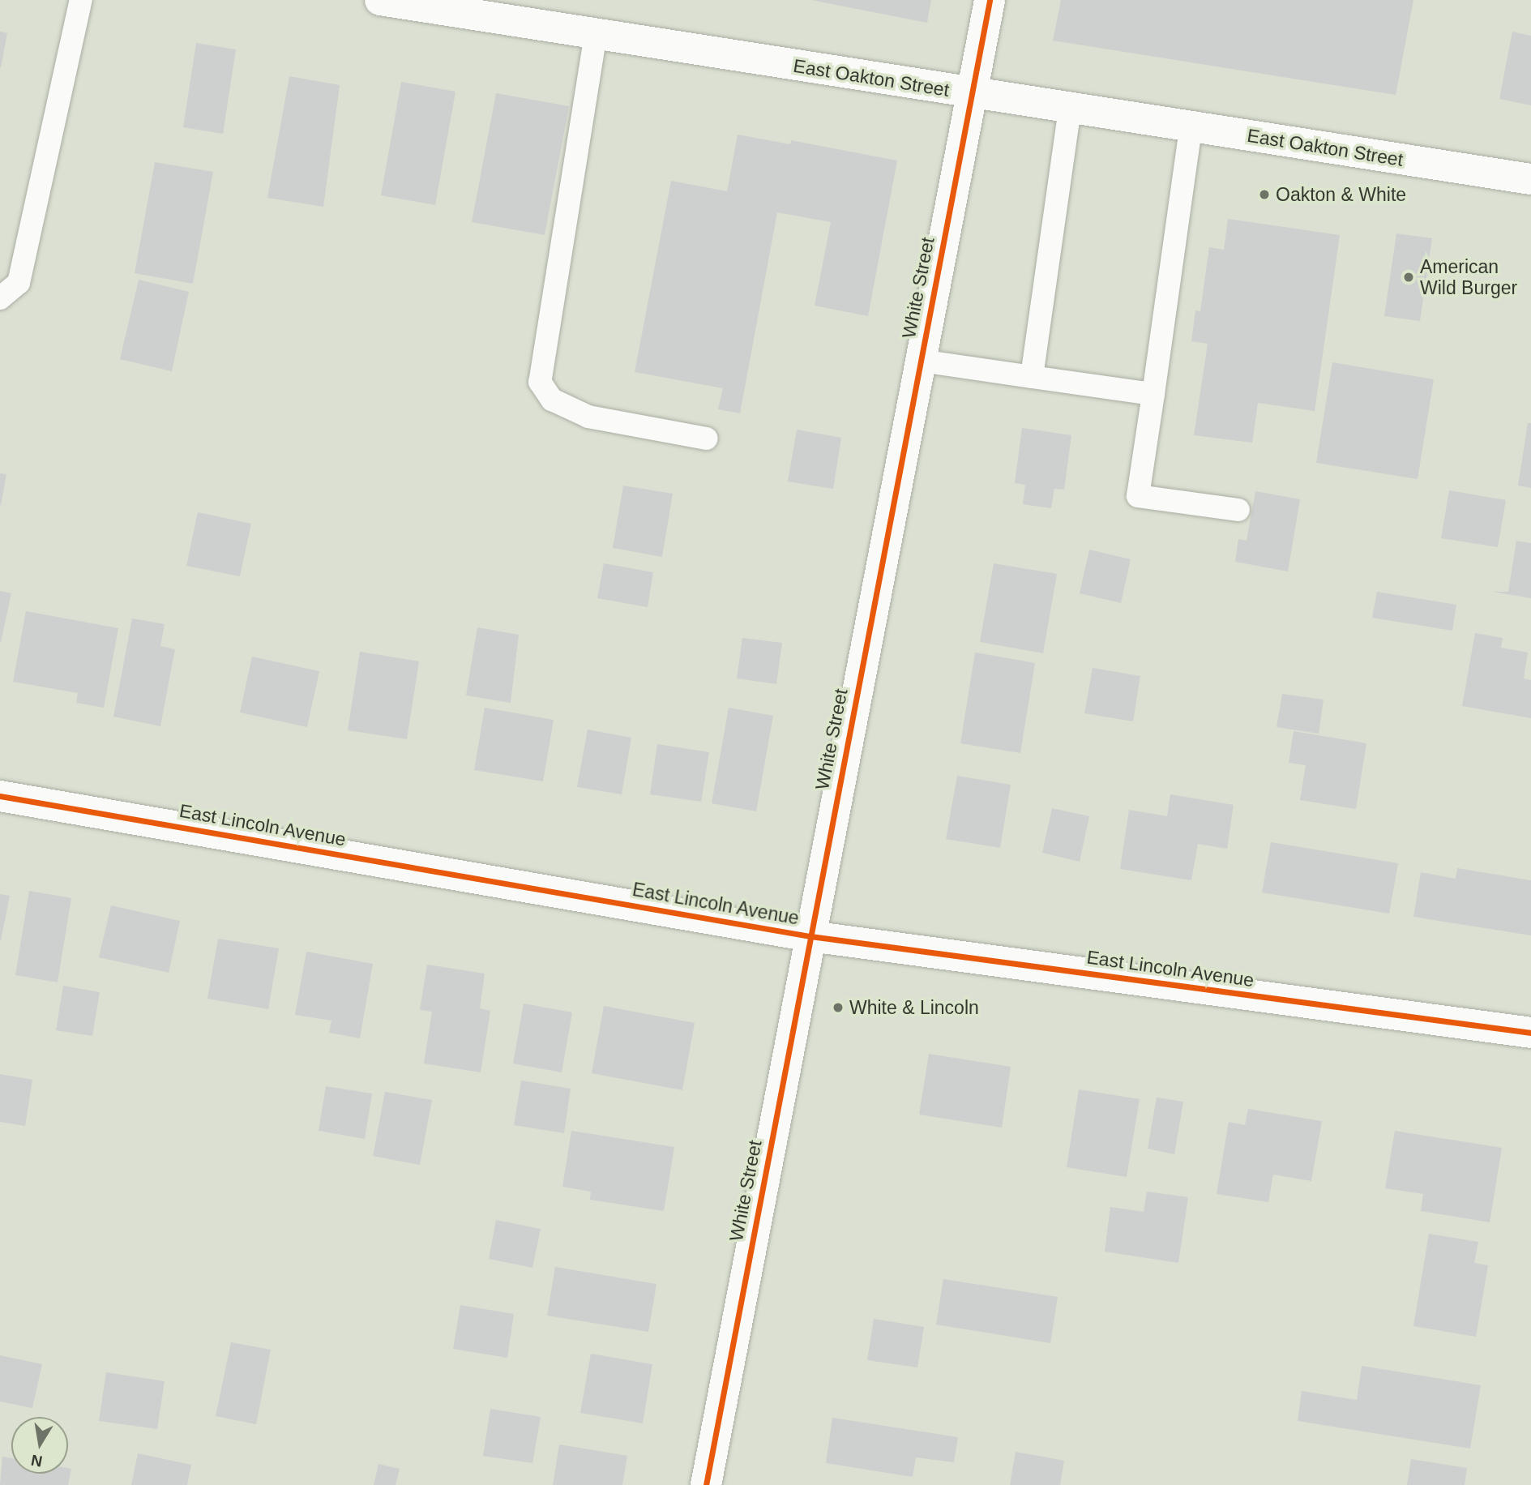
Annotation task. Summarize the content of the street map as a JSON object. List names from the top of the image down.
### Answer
{
  "streets": {
    "street": ["East Oakton Street", "White Street", "East Lincoln Avenue"]
  },
  "crossings": [
    ["East Oakton Street", "White Street"],
    ["White Street", "East Lincoln Avenue"]
  ],
  "places": ["Oakton & White", "American Wild Burger", "White & Lincoln"],
  "north": "bottom"
}
